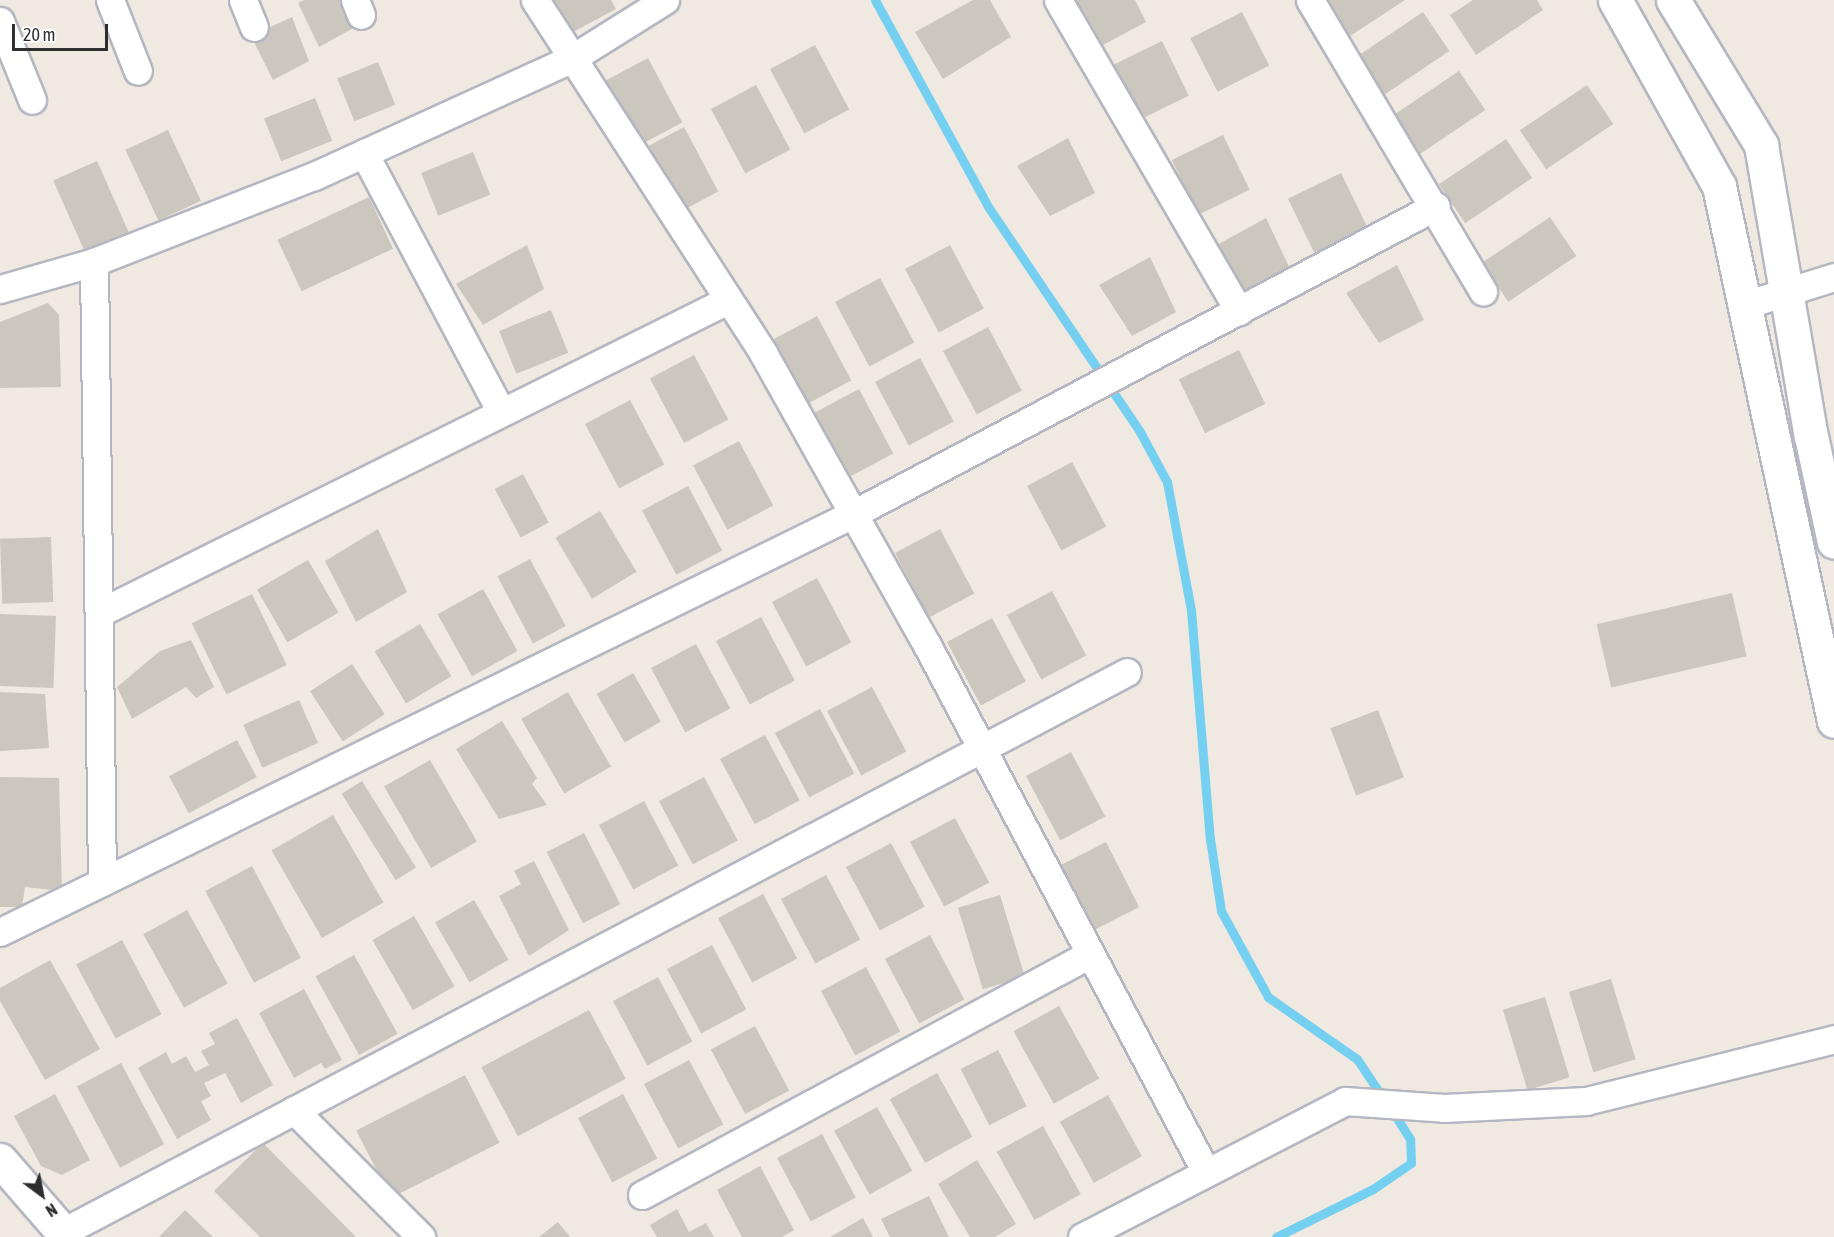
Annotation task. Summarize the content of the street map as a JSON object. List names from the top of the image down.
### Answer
{
  "scale_bar": "20 m",
  "north": "bottom right"
}
